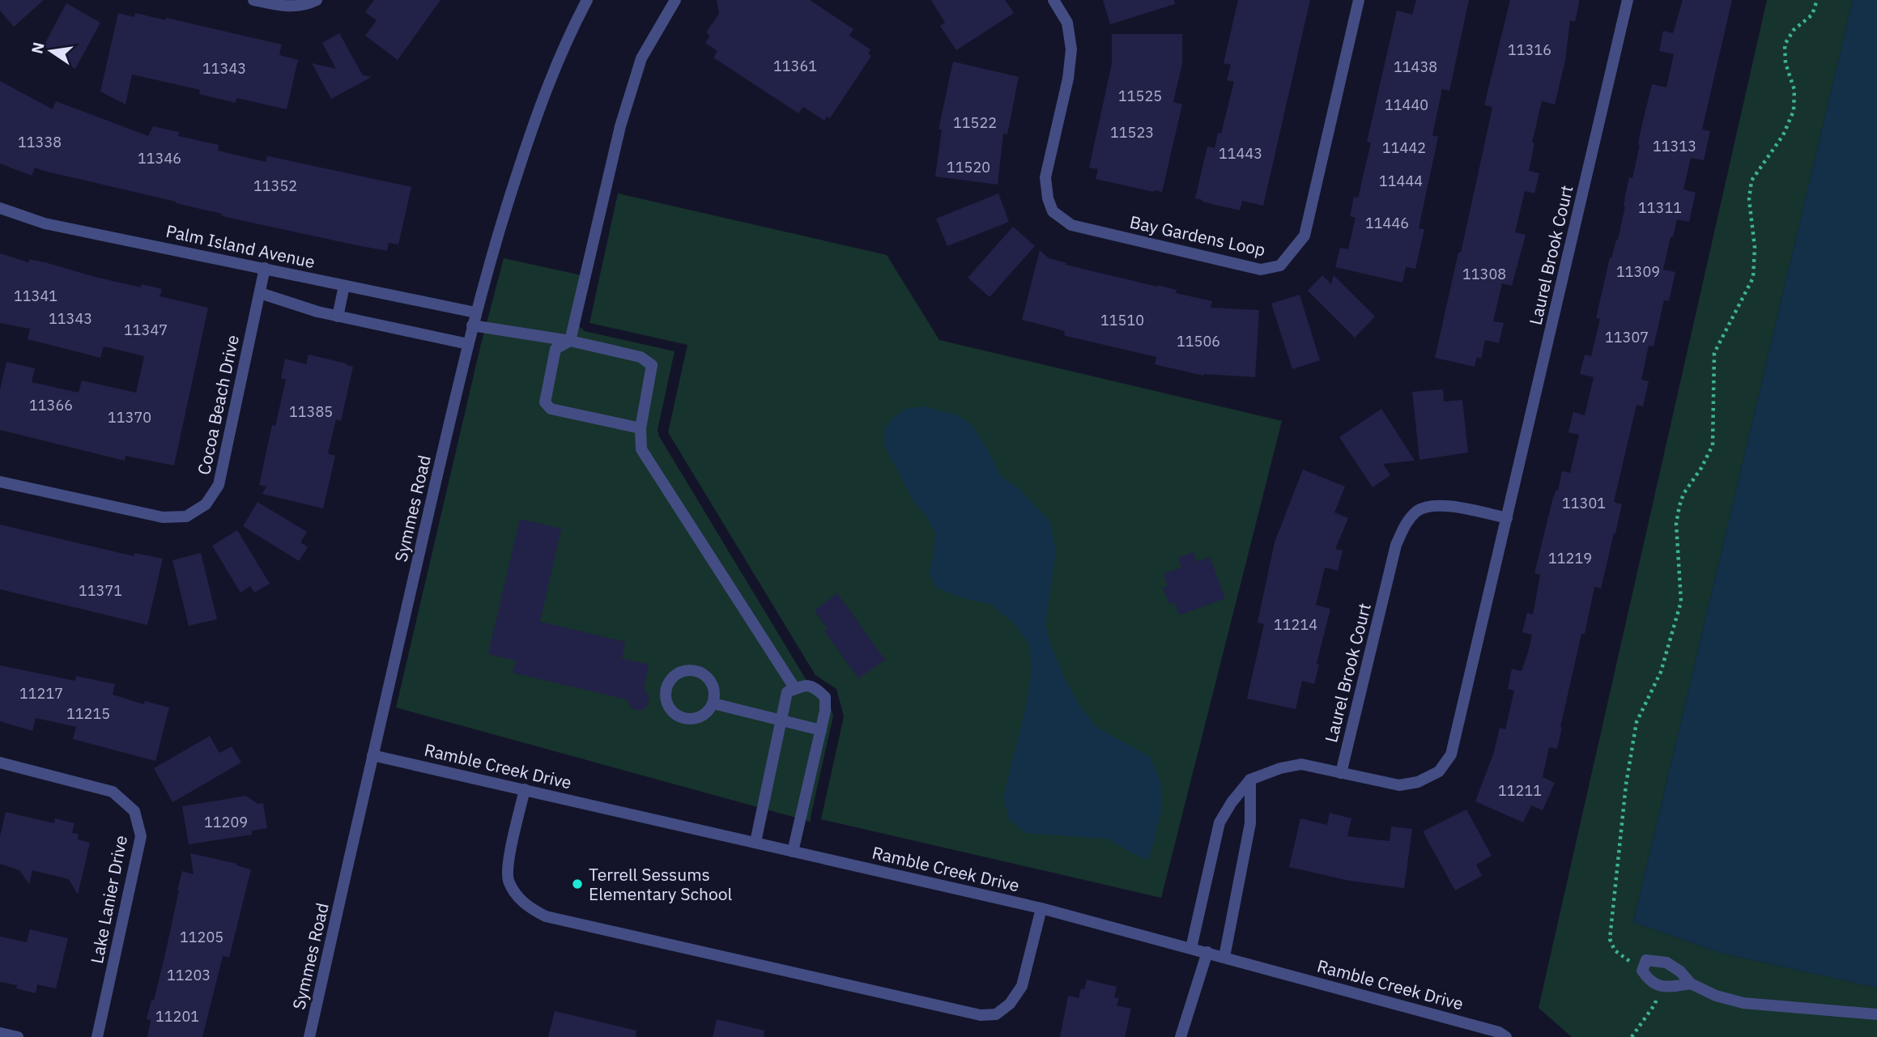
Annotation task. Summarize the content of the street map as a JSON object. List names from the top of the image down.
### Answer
{
  "streets": {
    "street": [
      "Bay Gardens Loop",
      "Palm Island Avenue",
      "Laurel Brook Court",
      "Cocoa Beach Drive",
      "Symmes Road",
      "Ramble Creek Drive",
      "Lake Lanier Drive"
    ]
  },
  "crossings": [
    ["Palm Island Avenue", "Cocoa Beach Drive"],
    ["Palm Island Avenue", "Symmes Road"],
    ["Laurel Brook Court", "Ramble Creek Drive"],
    ["Symmes Road", "Ramble Creek Drive"]
  ],
  "places": ["Terrell Sessums Elementary School"],
  "house_numbers": [
    "11316",
    "11361",
    "11438",
    "11343",
    "11525",
    "11440",
    "11522",
    "11523",
    "11338",
    "11313",
    "11442",
    "11443",
    "11346",
    "11520",
    "11444",
    "11352",
    "11311",
    "11446",
    "11309",
    "11308",
    "11341",
    "11343",
    "11510",
    "11347",
    "11307",
    "11506",
    "11366",
    "11385",
    "11370",
    "11301",
    "11219",
    "11371",
    "11214",
    "11217",
    "11215",
    "11211",
    "11209",
    "11205",
    "11203",
    "11201"
  ],
  "north": "left"
}
